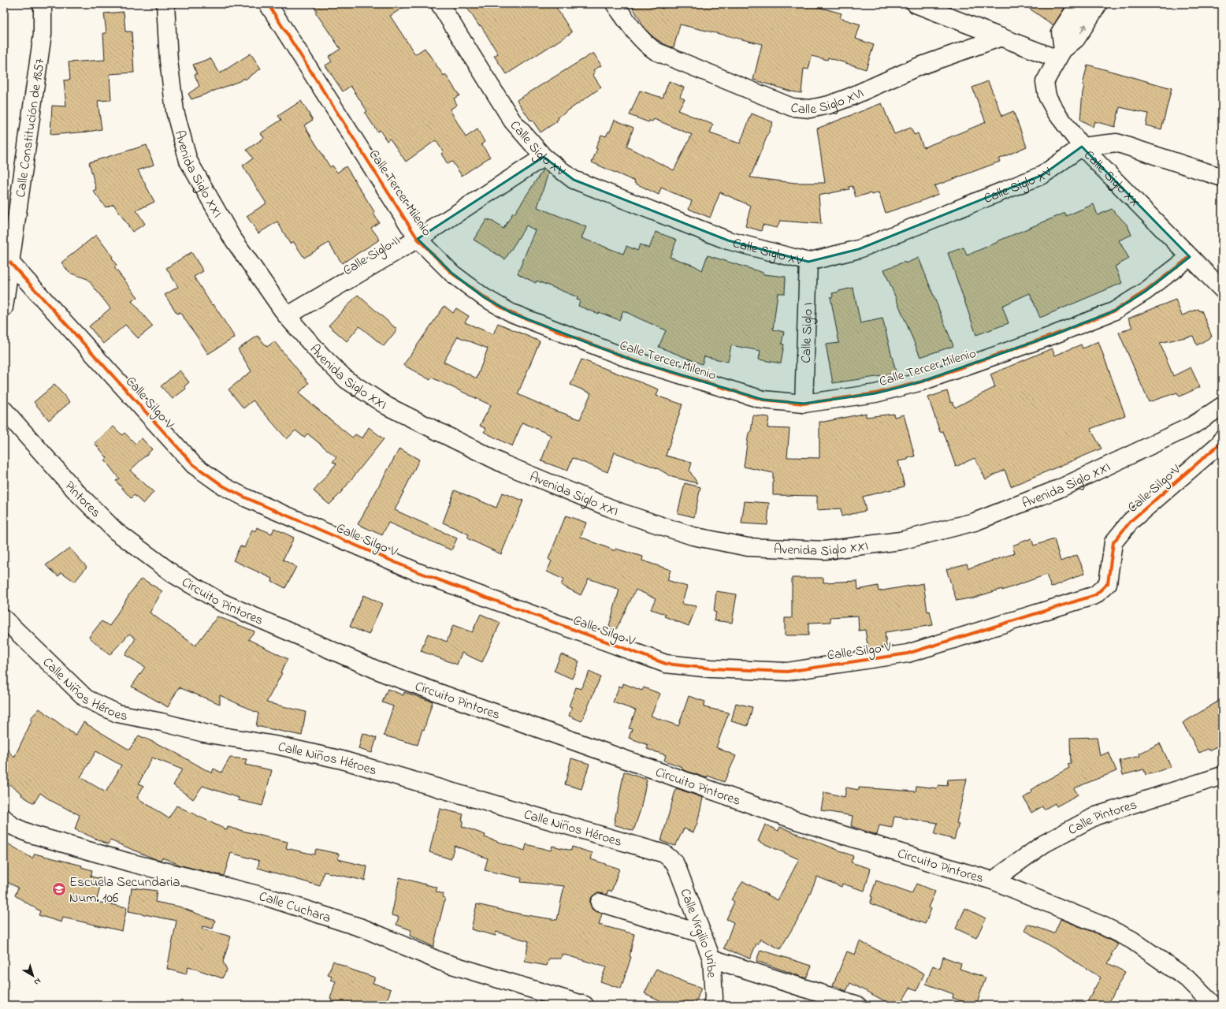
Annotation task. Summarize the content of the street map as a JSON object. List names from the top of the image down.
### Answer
{
  "streets": {
    "street": [
      "Calle Siglo XVI",
      "Calle Constitución de 1857",
      "Calle Siglo XV",
      "Avenida Siglo XXI",
      "Calle Siglo XX",
      "Calle Tercer Milenio",
      "Calle Siglo II",
      "Calle Siglo I",
      "Calle Silgo V",
      "Pintores",
      "Circuito Pintores",
      "Calle Niños Héroes",
      "Calle Pintores",
      "Calle Cuchara",
      "Calle Virgilio Uribe"
    ]
  },
  "crossings": [
    ["Calle Constitución de 1857", "Calle Silgo V"],
    ["Calle Siglo XV", "Calle Siglo XX"],
    ["Calle Siglo XV", "Calle Siglo II"],
    ["Calle Siglo XV", "Calle Siglo I"],
    ["Avenida Siglo XXI", "Calle Siglo II"],
    ["Calle Siglo XX", "Calle Tercer Milenio"],
    ["Calle Tercer Milenio", "Calle Siglo II"],
    ["Calle Tercer Milenio", "Calle Siglo I"],
    ["Pintores", "Circuito Pintores"],
    ["Circuito Pintores", "Calle Pintores"],
    ["Calle Niños Héroes", "Calle Virgilio Uribe"]
  ],
  "places": {
    "school or university": ["Escuela Secundaria Num. 106"]
  },
  "north": "bottom right"
}
